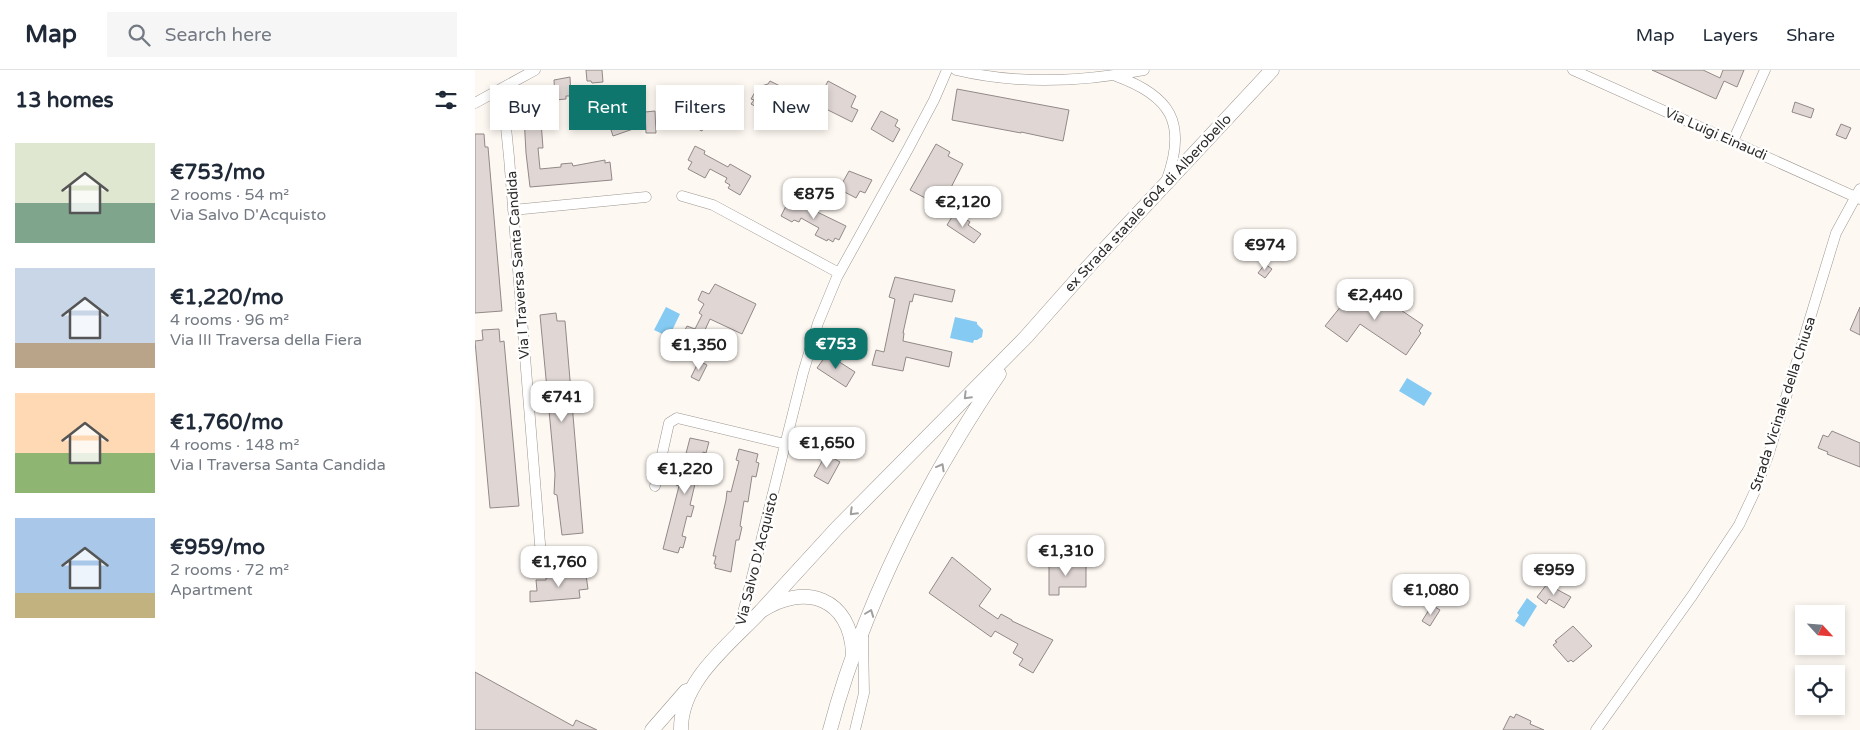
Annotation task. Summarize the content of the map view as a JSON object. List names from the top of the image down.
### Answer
{
  "streets": {
    "main road": ["ex Strada statale 604 di Alberobello"],
    "street": [
      "Via Luigi Einaudi",
      "Via I Traversa Santa Candida",
      "Strada Vicinale della Chiusa",
      "Via Salvo D'Acquisto"
    ]
  },
  "crossings": [
    ["Via Luigi Einaudi", "Strada Vicinale della Chiusa"],
    ["ex Strada statale 604 di Alberobello", "Via Salvo D'Acquisto"]
  ],
  "north": "bottom right",
  "page": {
    "header": "Map",
    "search": "Search here",
    "nav": ["Map", "Layers", "Share"],
    "heading": "13 homes",
    "chip": [
      "Buy",
      "Rent",
      "Filters",
      "New"
    ],
    "list": [
      {
        "name": "€753/mo",
        "note": "2 rooms · 54 m² · Via Salvo D'Acquisto"
      },
      {
        "name": "€1,220/mo",
        "note": "4 rooms · 96 m² · Via III Traversa della Fiera"
      },
      {
        "name": "€1,760/mo",
        "note": "4 rooms · 148 m² · Via I Traversa Santa Candida"
      },
      {
        "name": "€959/mo",
        "note": "2 rooms · 72 m² · Apartment"
      }
    ],
    "price": [
      "€875",
      "€2,120",
      "€974",
      "€2,440",
      "€753",
      "€1,350",
      "€741",
      "€1,650",
      "€1,220",
      "€1,310",
      "€1,760",
      "€959",
      "€1,080"
    ]
  }
}
